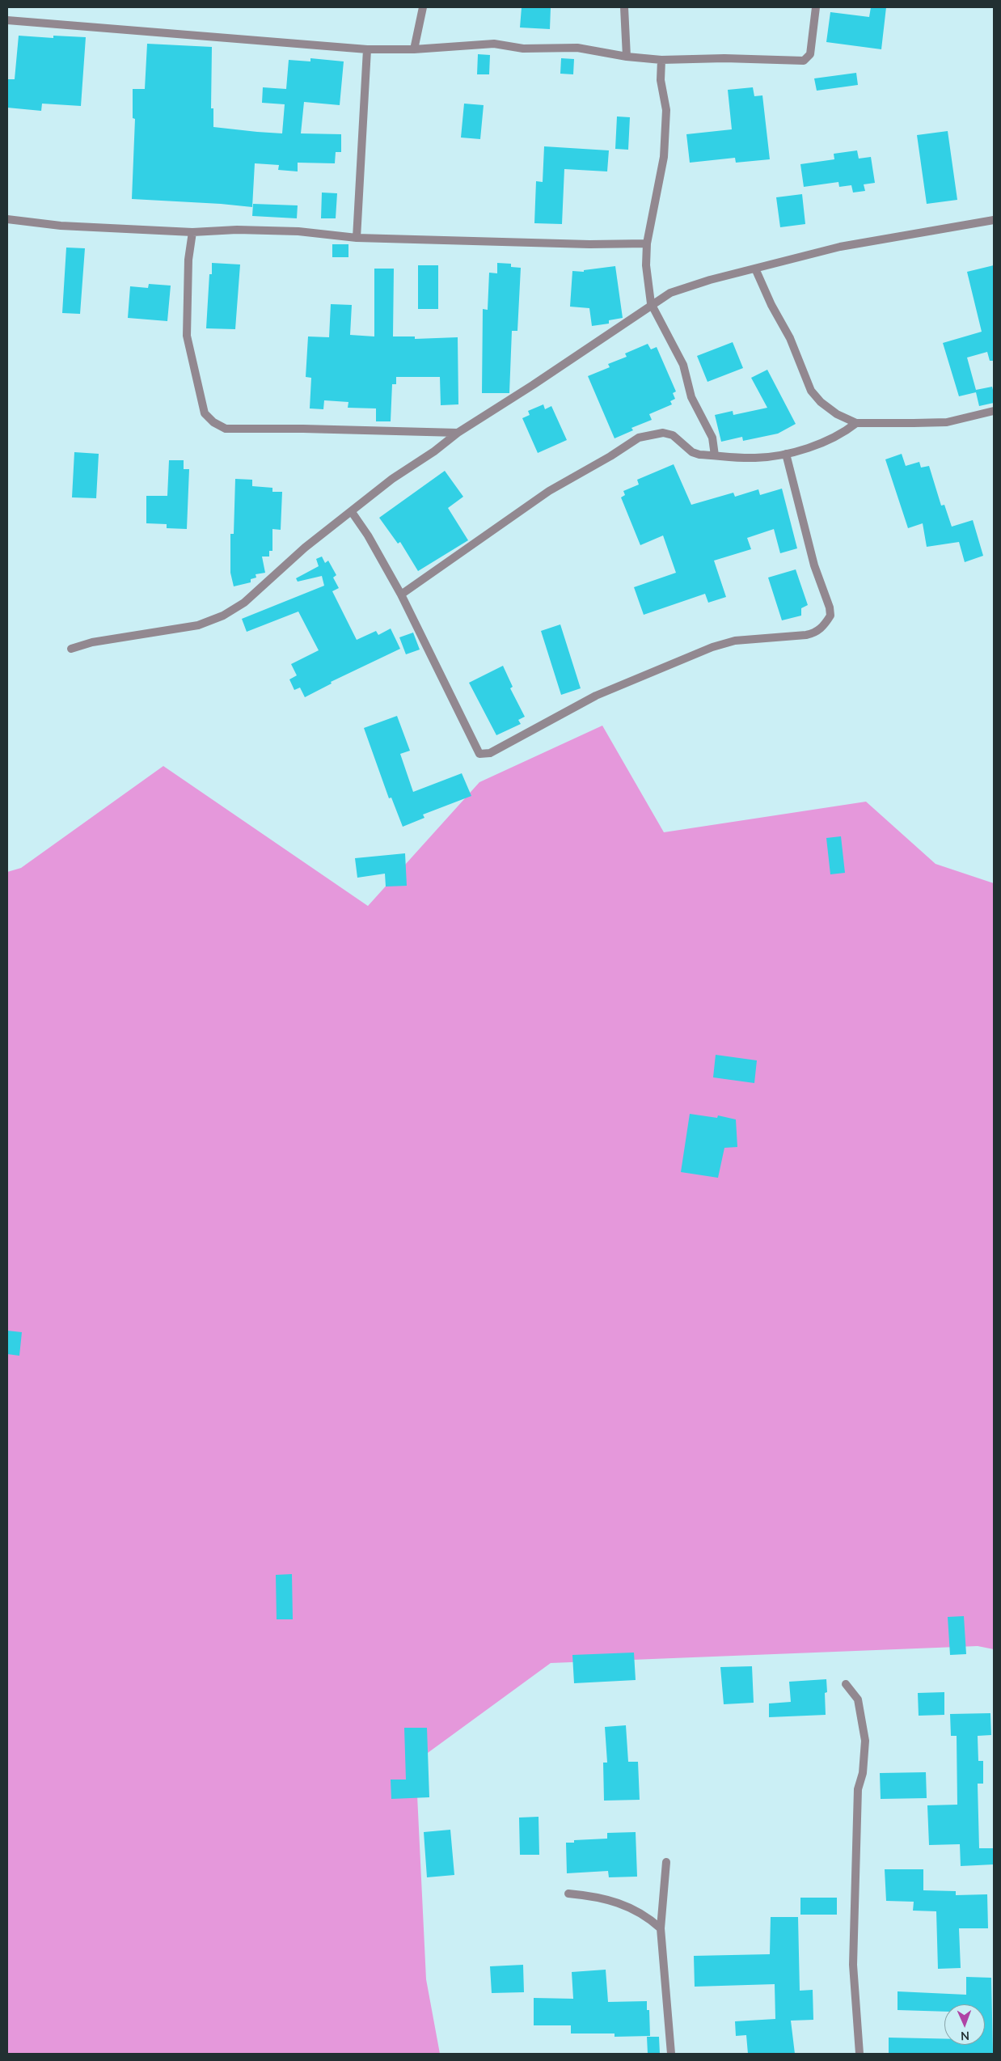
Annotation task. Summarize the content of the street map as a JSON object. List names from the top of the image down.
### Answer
{
  "north": "bottom"
}
